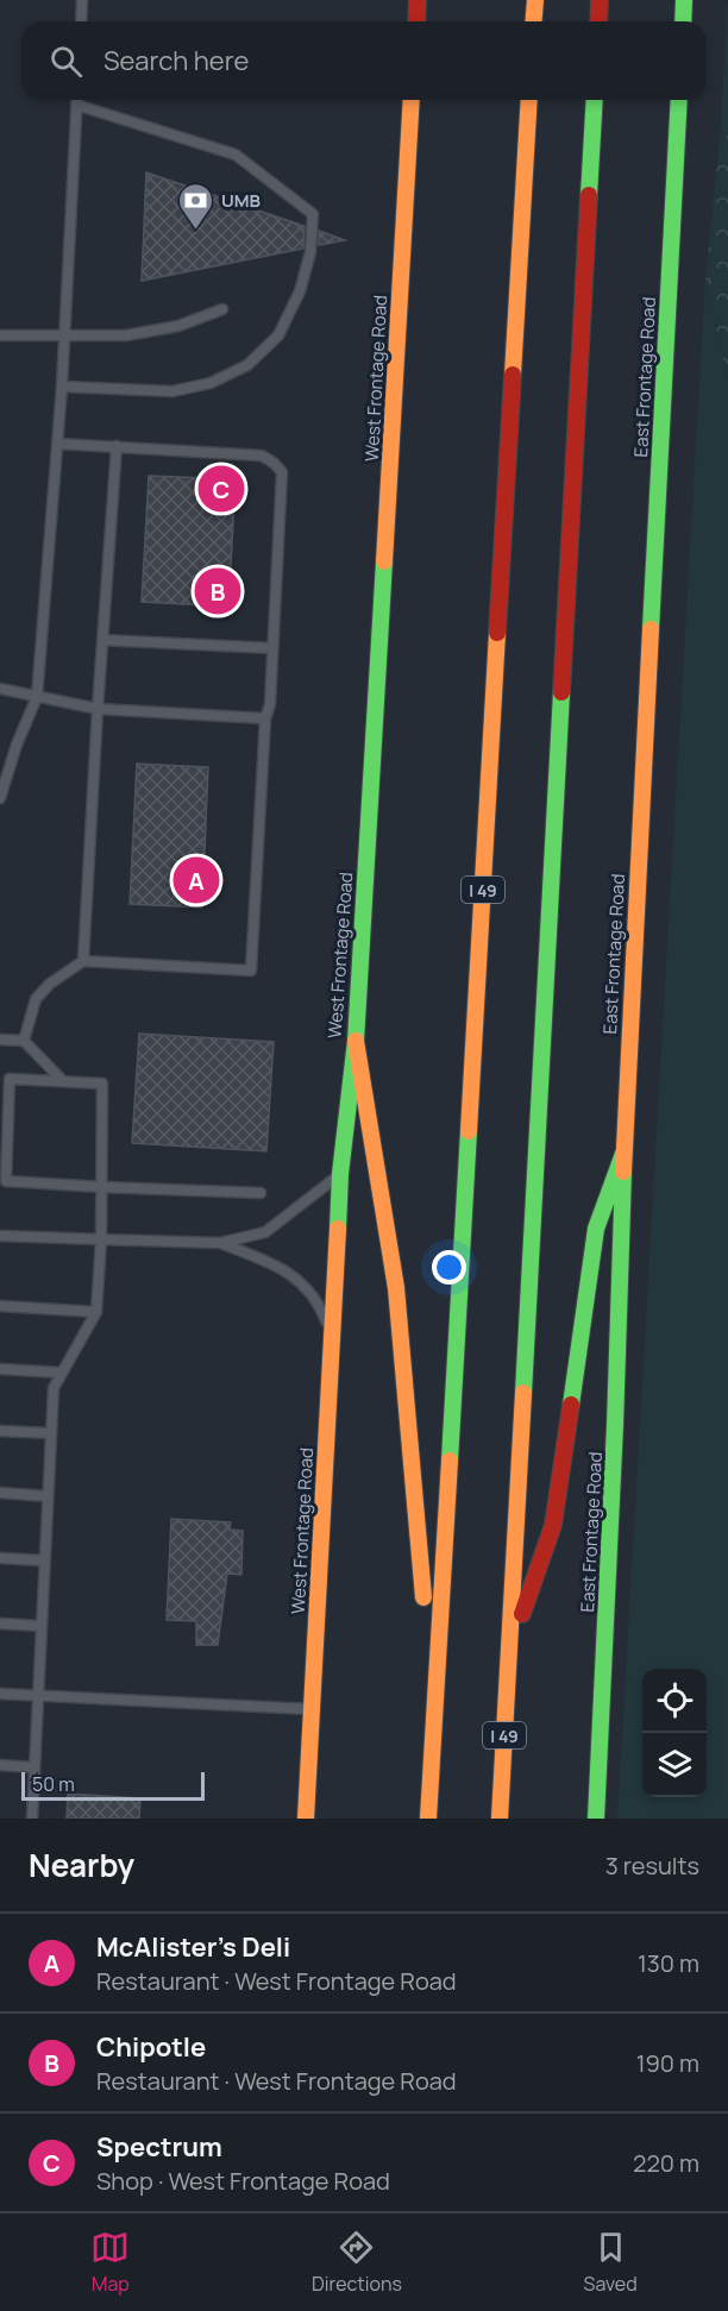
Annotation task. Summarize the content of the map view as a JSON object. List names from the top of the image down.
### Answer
{
  "streets": {
    "main road": ["East Frontage Road", "West Frontage Road", "I 49"]
  },
  "places": {
    "bank": ["UMB"]
  },
  "scale_bar": "50 m",
  "page": {
    "search": "Search here",
    "pins": ["C", "B", "A"],
    "scale": "50 m",
    "heading": ["Nearby", "3 results"],
    "list": [
      {
        "mark": "A",
        "name": "McAlister's Deli",
        "note": "Restaurant · West Frontage Road",
        "value": "130 m"
      },
      {
        "mark": "B",
        "name": "Chipotle",
        "note": "Restaurant · West Frontage Road",
        "value": "190 m"
      },
      {
        "mark": "C",
        "name": "Spectrum",
        "note": "Shop · West Frontage Road",
        "value": "220 m"
      }
    ],
    "nav": ["Map", "Directions", "Saved"]
  }
}
